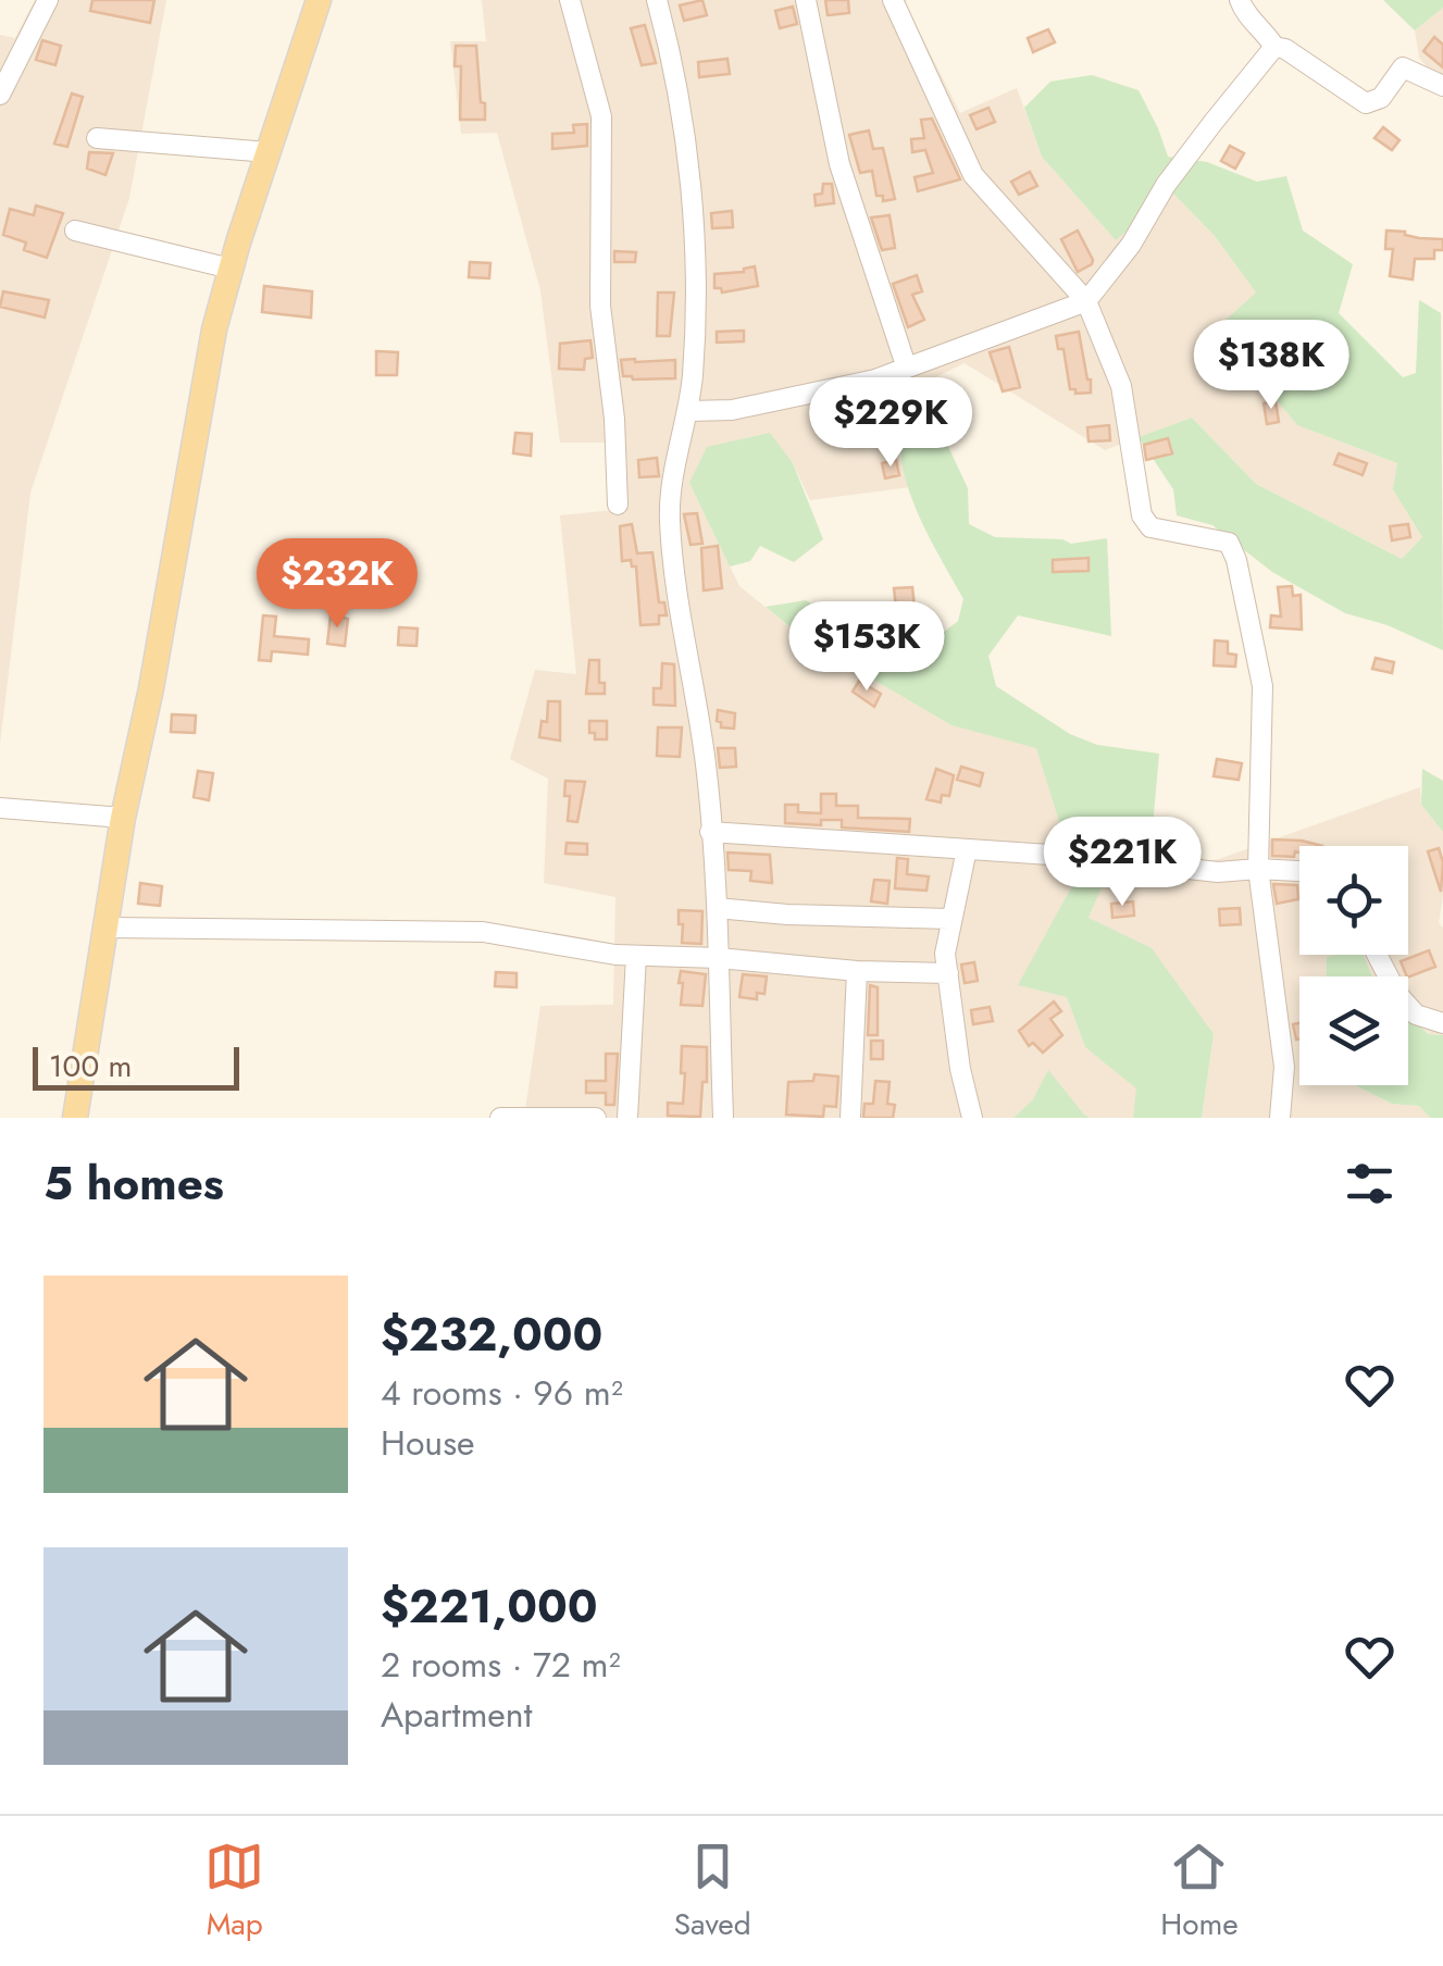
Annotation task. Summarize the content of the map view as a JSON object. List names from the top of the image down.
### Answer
{
  "scale_bar": "100 m",
  "page": {
    "price": [
      "$138K",
      "$229K",
      "$232K",
      "$153K",
      "$221K"
    ],
    "scale": "100 m",
    "heading": "5 homes",
    "list": [
      {
        "name": "$232,000",
        "note": "4 rooms · 96 m² · House"
      },
      {
        "name": "$221,000",
        "note": "2 rooms · 72 m² · Apartment"
      }
    ],
    "tabs": ["Map", "Saved", "Home"]
  }
}
